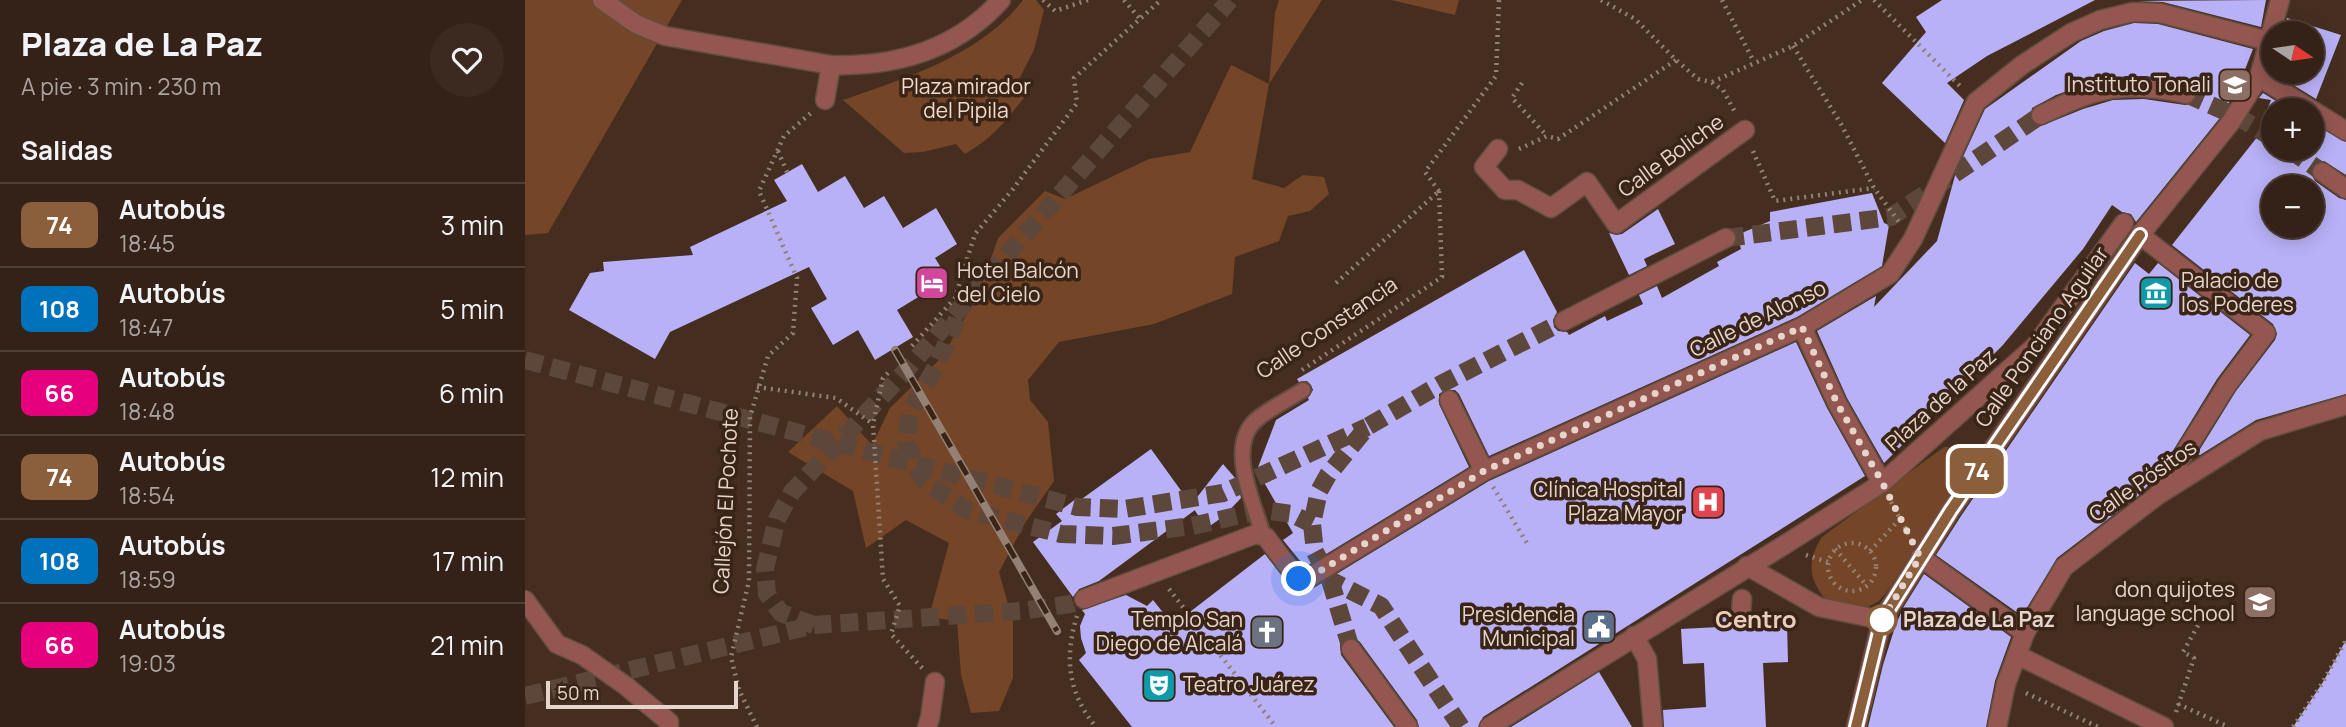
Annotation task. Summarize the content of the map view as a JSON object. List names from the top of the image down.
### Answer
{
  "streets": {
    "street": [
      "Calle Boliche",
      "Calle de Alonso",
      "Calle Ponciano Aguilar",
      "Plaza de la Paz",
      "Calle Pósitos"
    ],
    "path": ["Calle Constancia", "Callejón El Pochote"]
  },
  "districts": ["Centro"],
  "parks": ["Plaza mirador del Pipila"],
  "places": {
    "school or university": ["Instituto Tonali", "don quijotes language school"],
    "hotel": ["Hotel Balcón del Cielo"],
    "museum": ["Palacio de los Poderes"],
    "hospital": ["Clínica Hospital Plaza Mayor"],
    "other": ["Plaza de La Paz"],
    "public building": ["Presidencia Municipal"],
    "church": ["Templo San Diego de Alcalá"],
    "theatre": ["Teatro Juárez"]
  },
  "lines": ["bus line 74"],
  "scale_bar": "50 m",
  "north": "right",
  "page": {
    "heading": [
      ["Plaza de La Paz", "A pie · 3 min · 230 m"],
      "Salidas"
    ],
    "on_map": "74",
    "map_buttons": ["+", "−"],
    "list": [
      {
        "mark": "74",
        "name": "Autobús",
        "note": "18:45",
        "value": "3 min"
      },
      {
        "mark": "108",
        "name": "Autobús",
        "note": "18:47",
        "value": "5 min"
      },
      {
        "mark": "66",
        "name": "Autobús",
        "note": "18:48",
        "value": "6 min"
      },
      {
        "mark": "74",
        "name": "Autobús",
        "note": "18:54",
        "value": "12 min"
      },
      {
        "mark": "108",
        "name": "Autobús",
        "note": "18:59",
        "value": "17 min"
      },
      {
        "mark": "66",
        "name": "Autobús",
        "note": "19:03",
        "value": "21 min"
      }
    ],
    "scale": "50 m"
  }
}
